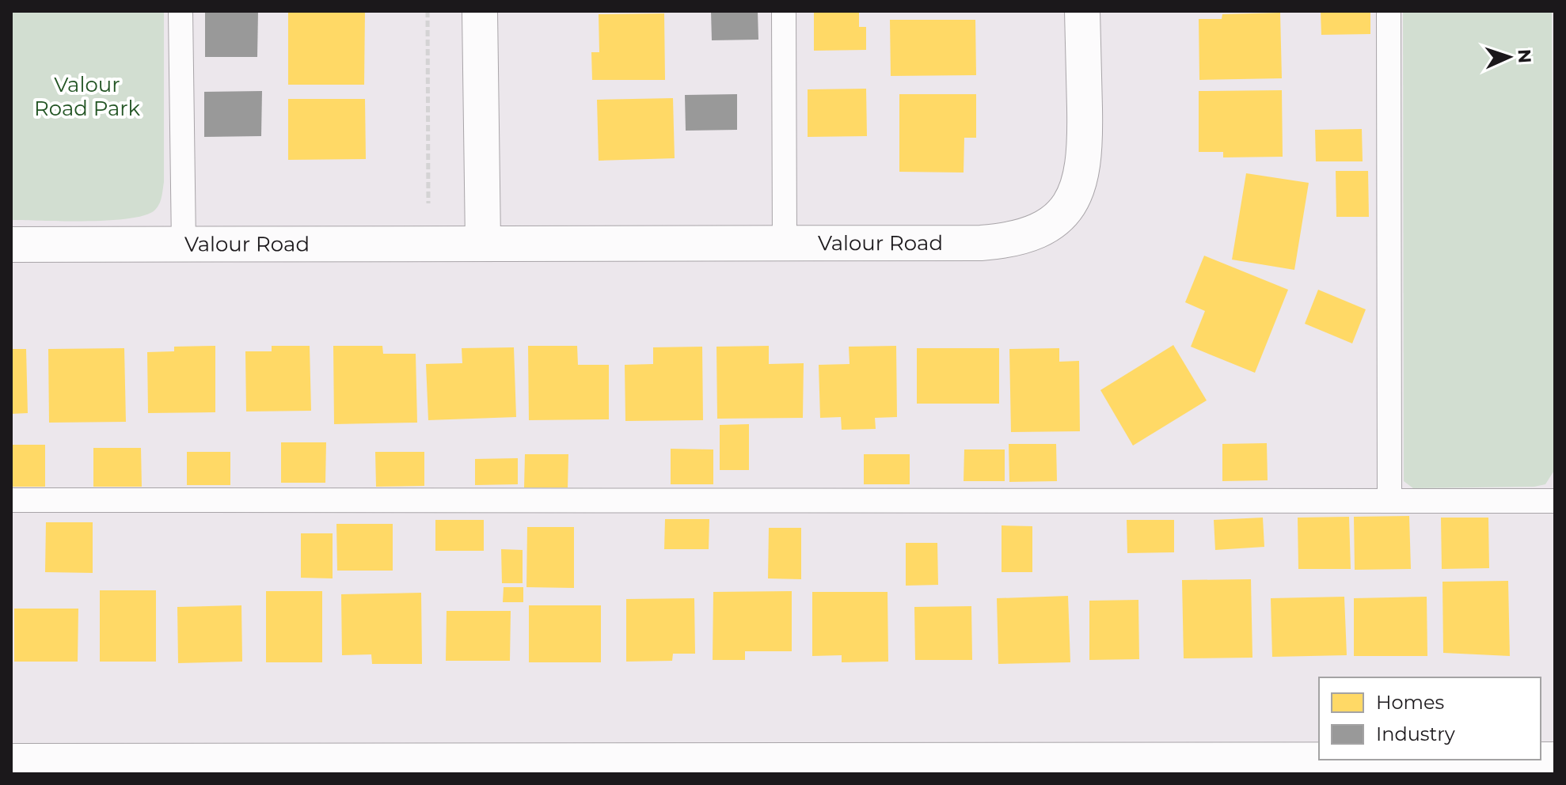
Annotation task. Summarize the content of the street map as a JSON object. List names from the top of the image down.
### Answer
{
  "streets": {
    "street": ["Valour Road"]
  },
  "parks": ["Valour Road Park"],
  "legend": ["Homes", "Industry"],
  "north": "right"
}
